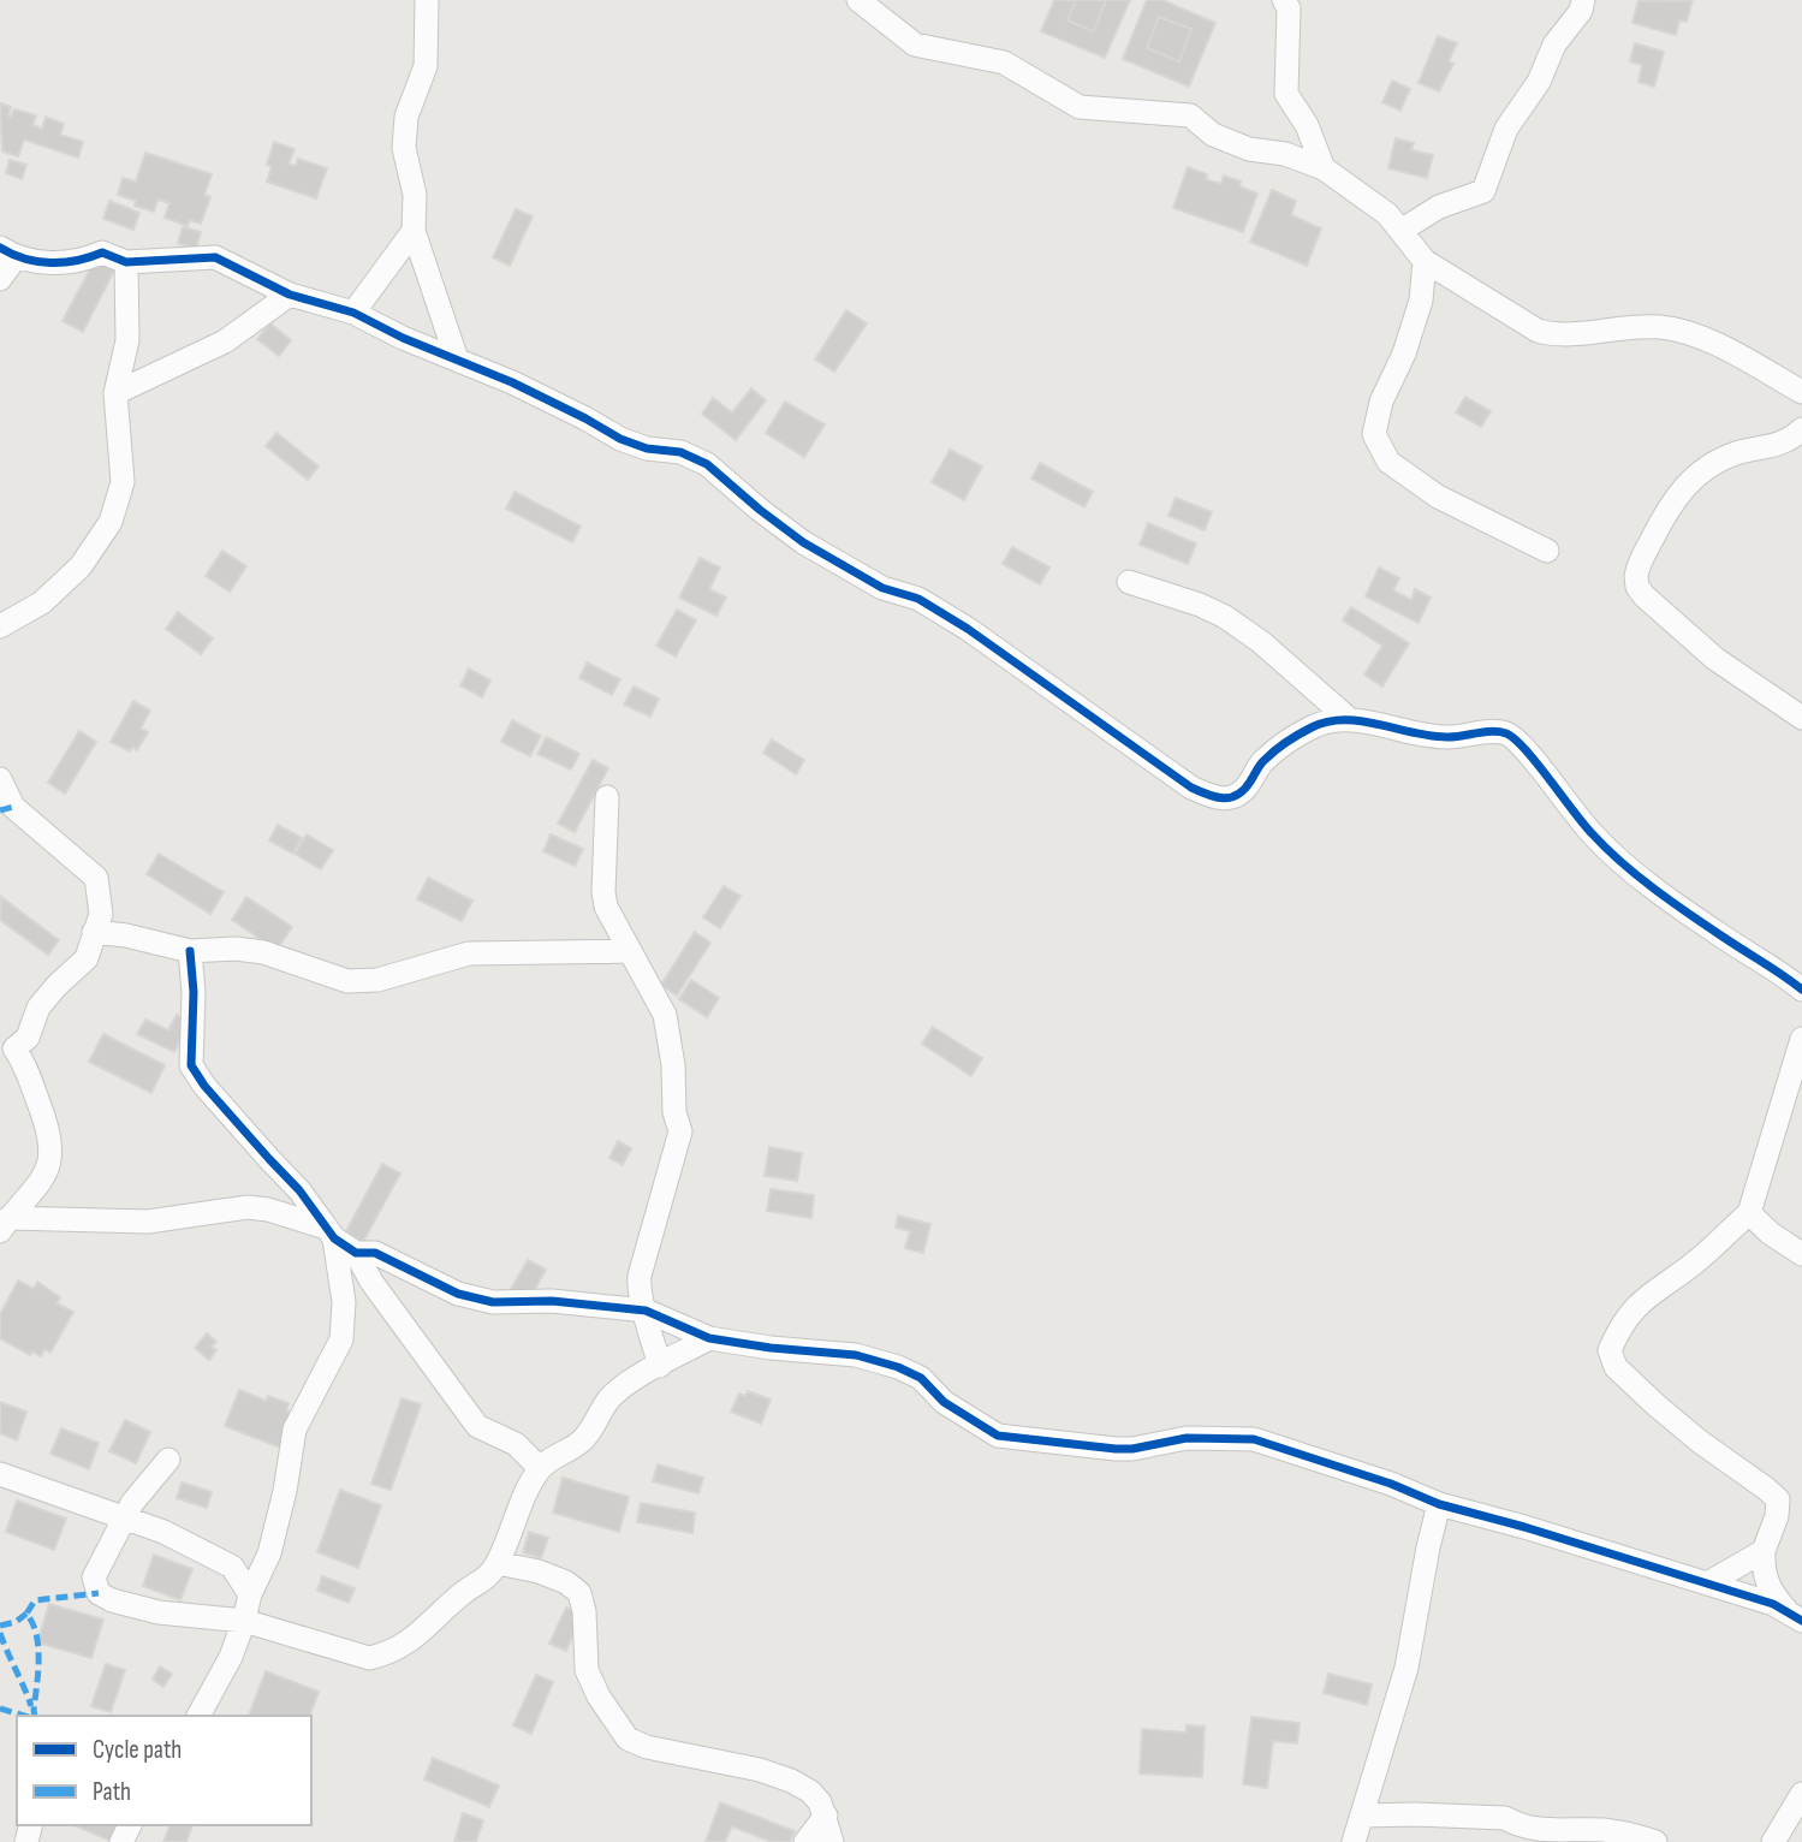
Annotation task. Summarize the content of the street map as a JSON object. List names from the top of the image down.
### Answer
{
  "legend": ["Cycle path", "Path"]
}
